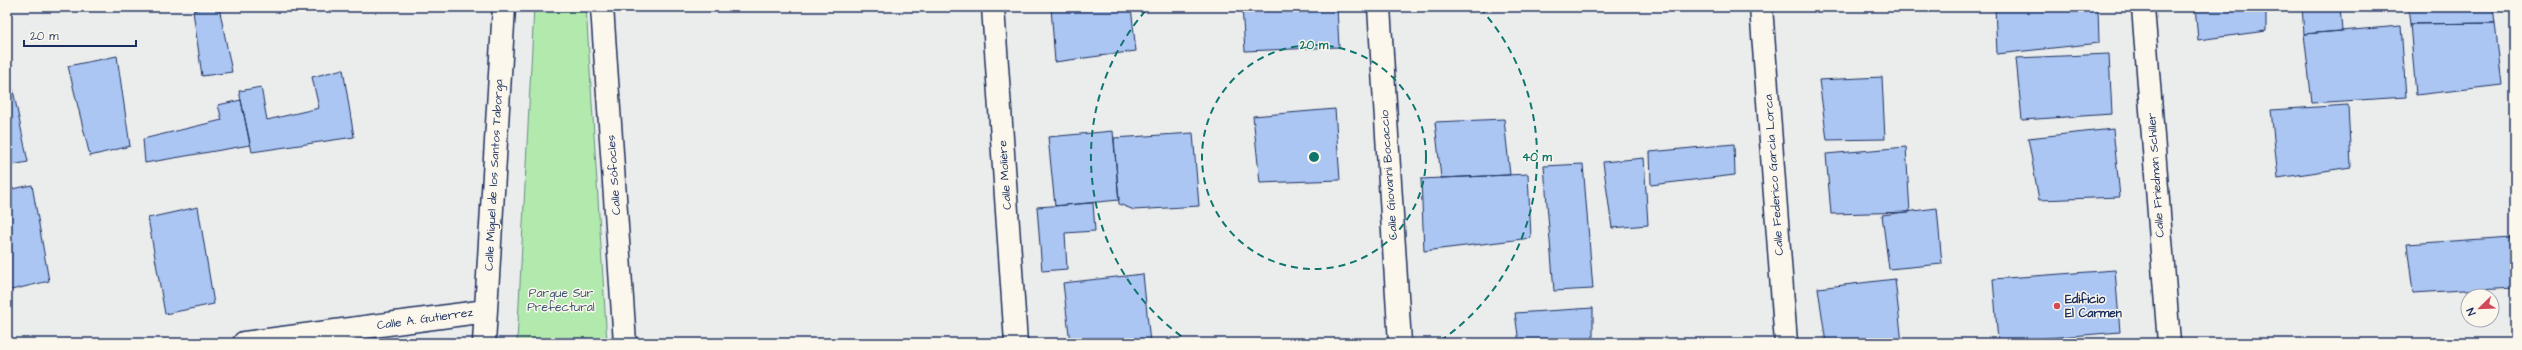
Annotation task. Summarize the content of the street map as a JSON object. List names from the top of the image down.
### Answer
{
  "streets": {
    "street": [
      "Calle Miguel de los Santos Taborga",
      "Calle Sófocles",
      "Calle Molière",
      "Calle Giovanni Bocaccio",
      "Calle Federico García Lorca",
      "Calle Friedman Schiller",
      "Calle A. Gutierrez"
    ]
  },
  "crossings": [
    ["Calle Miguel de los Santos Taborga", "Calle A. Gutierrez"]
  ],
  "parks": ["Parque Sur Prefectural"],
  "places": ["Edificio El Carmen"],
  "scale_bar": "20 m",
  "north": "bottom left",
  "rings": ["20 m", "40 m"]
}
